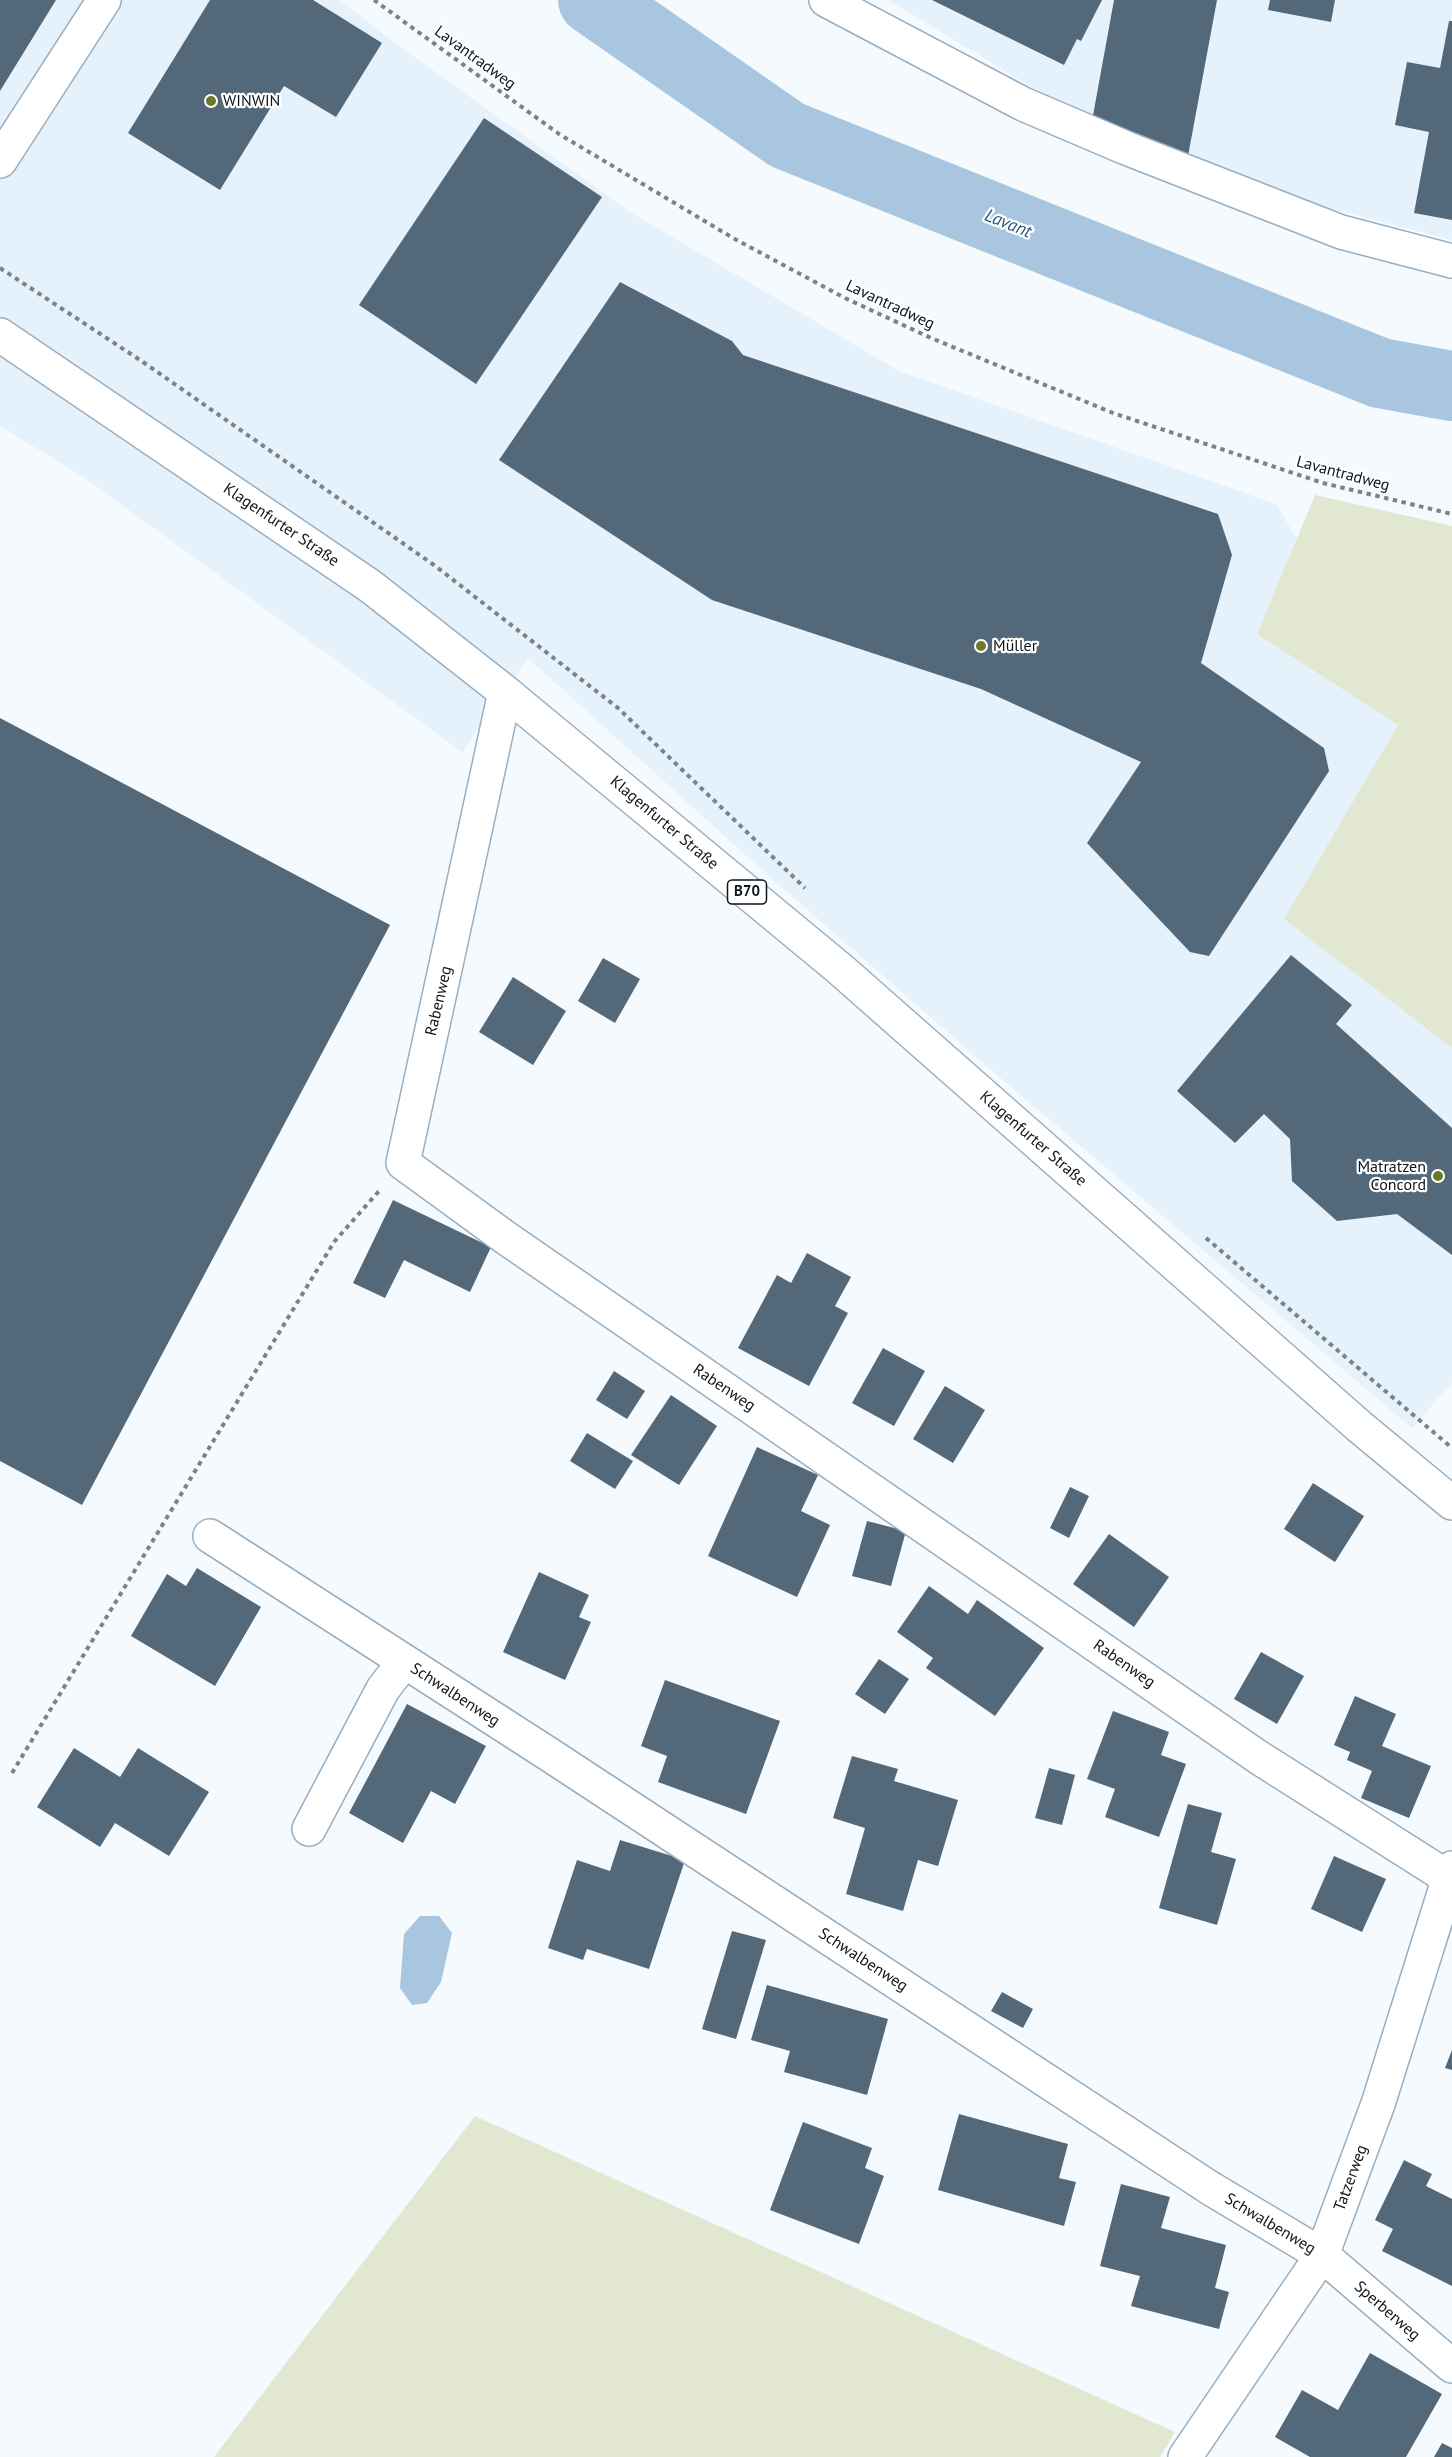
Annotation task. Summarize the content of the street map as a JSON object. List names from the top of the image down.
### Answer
{
  "streets": {
    "main road": [
      "Klagenfurter Straße",
      "B70",
      "Rabenweg",
      "Schwalbenweg",
      "Tatzerweg",
      "Sperberweg"
    ],
    "path": ["Lavantradweg"]
  },
  "crossings": [
    ["Klagenfurter Straße", "Rabenweg"],
    ["Rabenweg", "Tatzerweg"],
    ["Schwalbenweg", "Tatzerweg"],
    ["Schwalbenweg", "Sperberweg"],
    ["Tatzerweg", "Sperberweg"]
  ],
  "water": ["Lavant"],
  "places": ["WINWIN", "Müller", "Matratzen Concord"]
}
